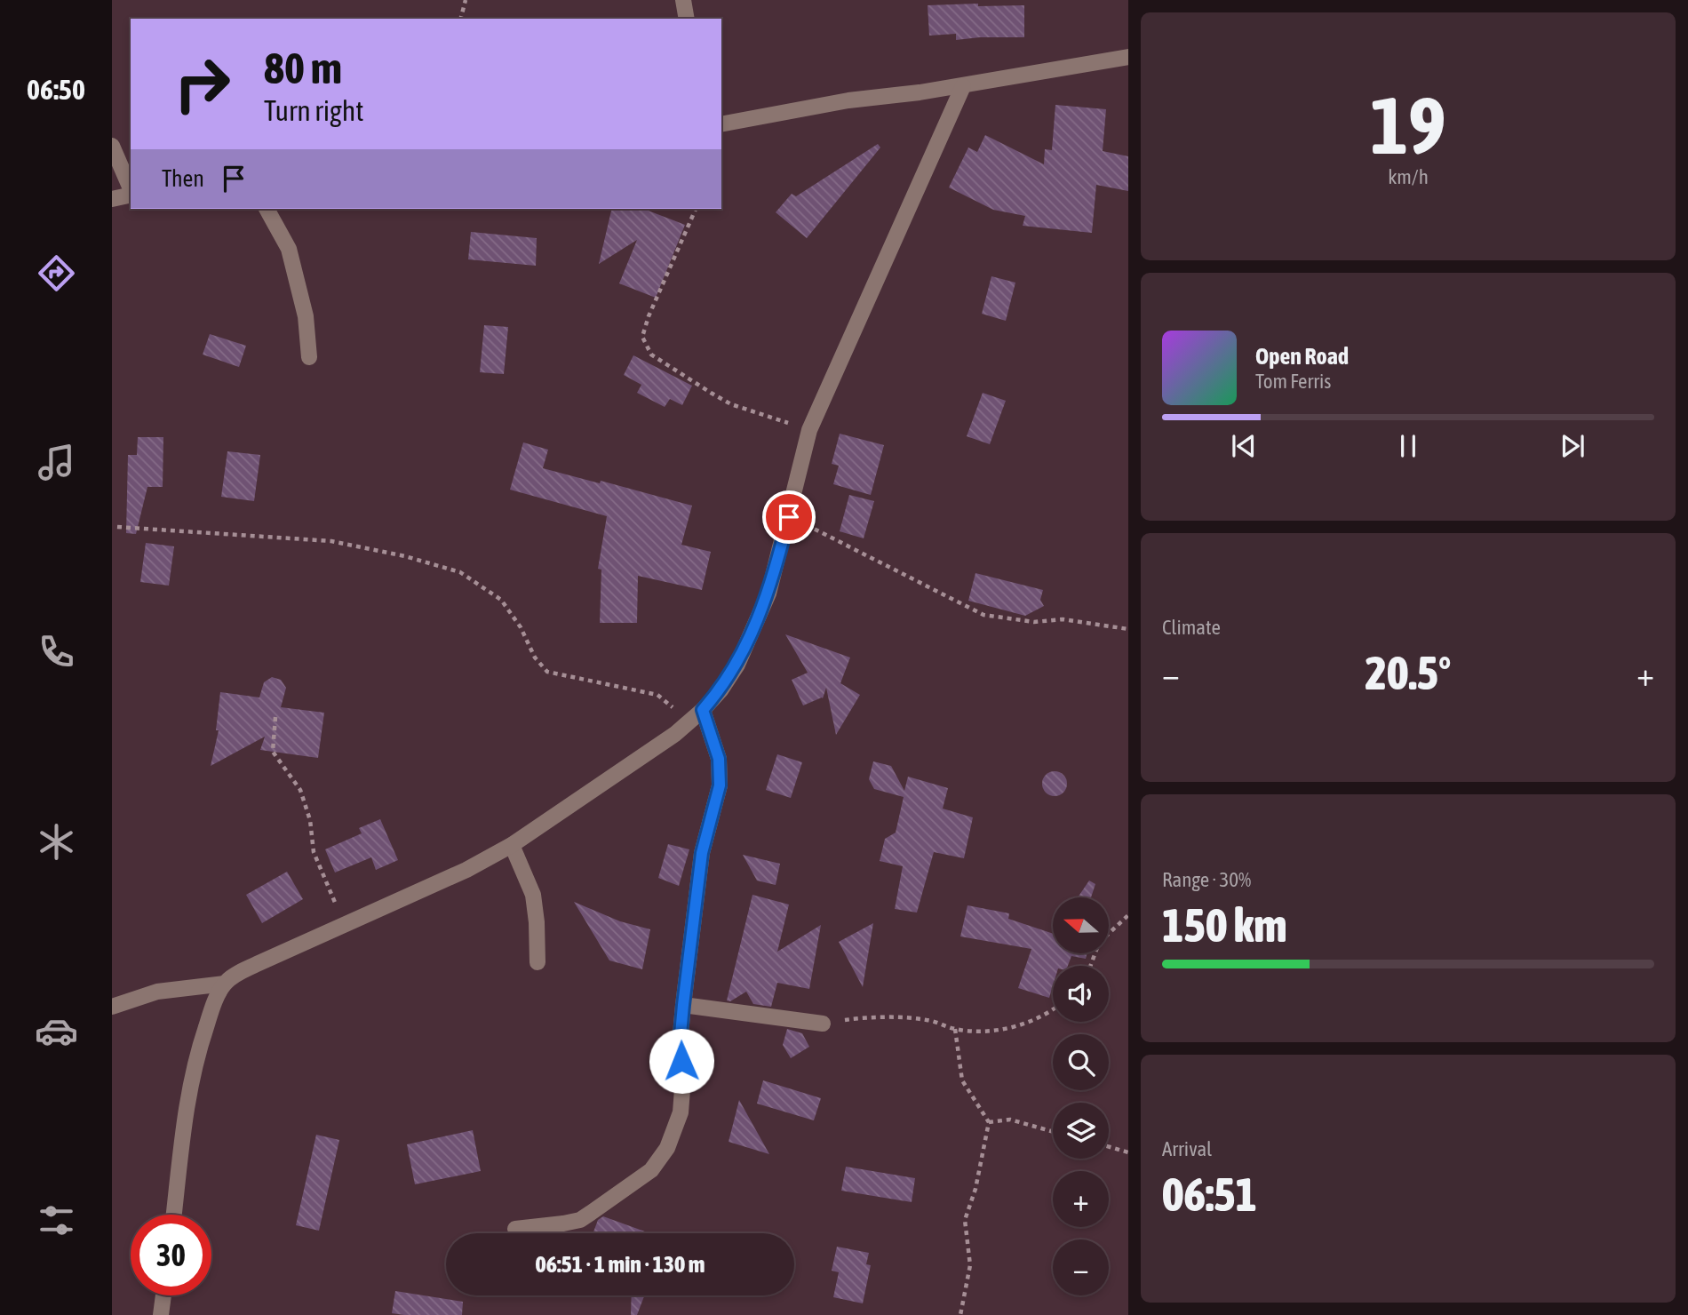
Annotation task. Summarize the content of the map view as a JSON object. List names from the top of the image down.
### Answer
{
  "north": "left",
  "page": {
    "tabs": "06:50",
    "tile": [
      ["19", "km/h"],
      "Climate",
      ["Range · 30%", "150 km"],
      ["Arrival", "06:51"]
    ],
    "turn": ["80 m", "Turn right"],
    "then": "Then",
    "song": ["Open Road", "Tom Ferris"],
    "heat": ["−", "20.5°", "+"],
    "map_buttons": ["+", "−"],
    "limit": "30",
    "trip": "06:51 · 1 min · 130 m"
  }
}
